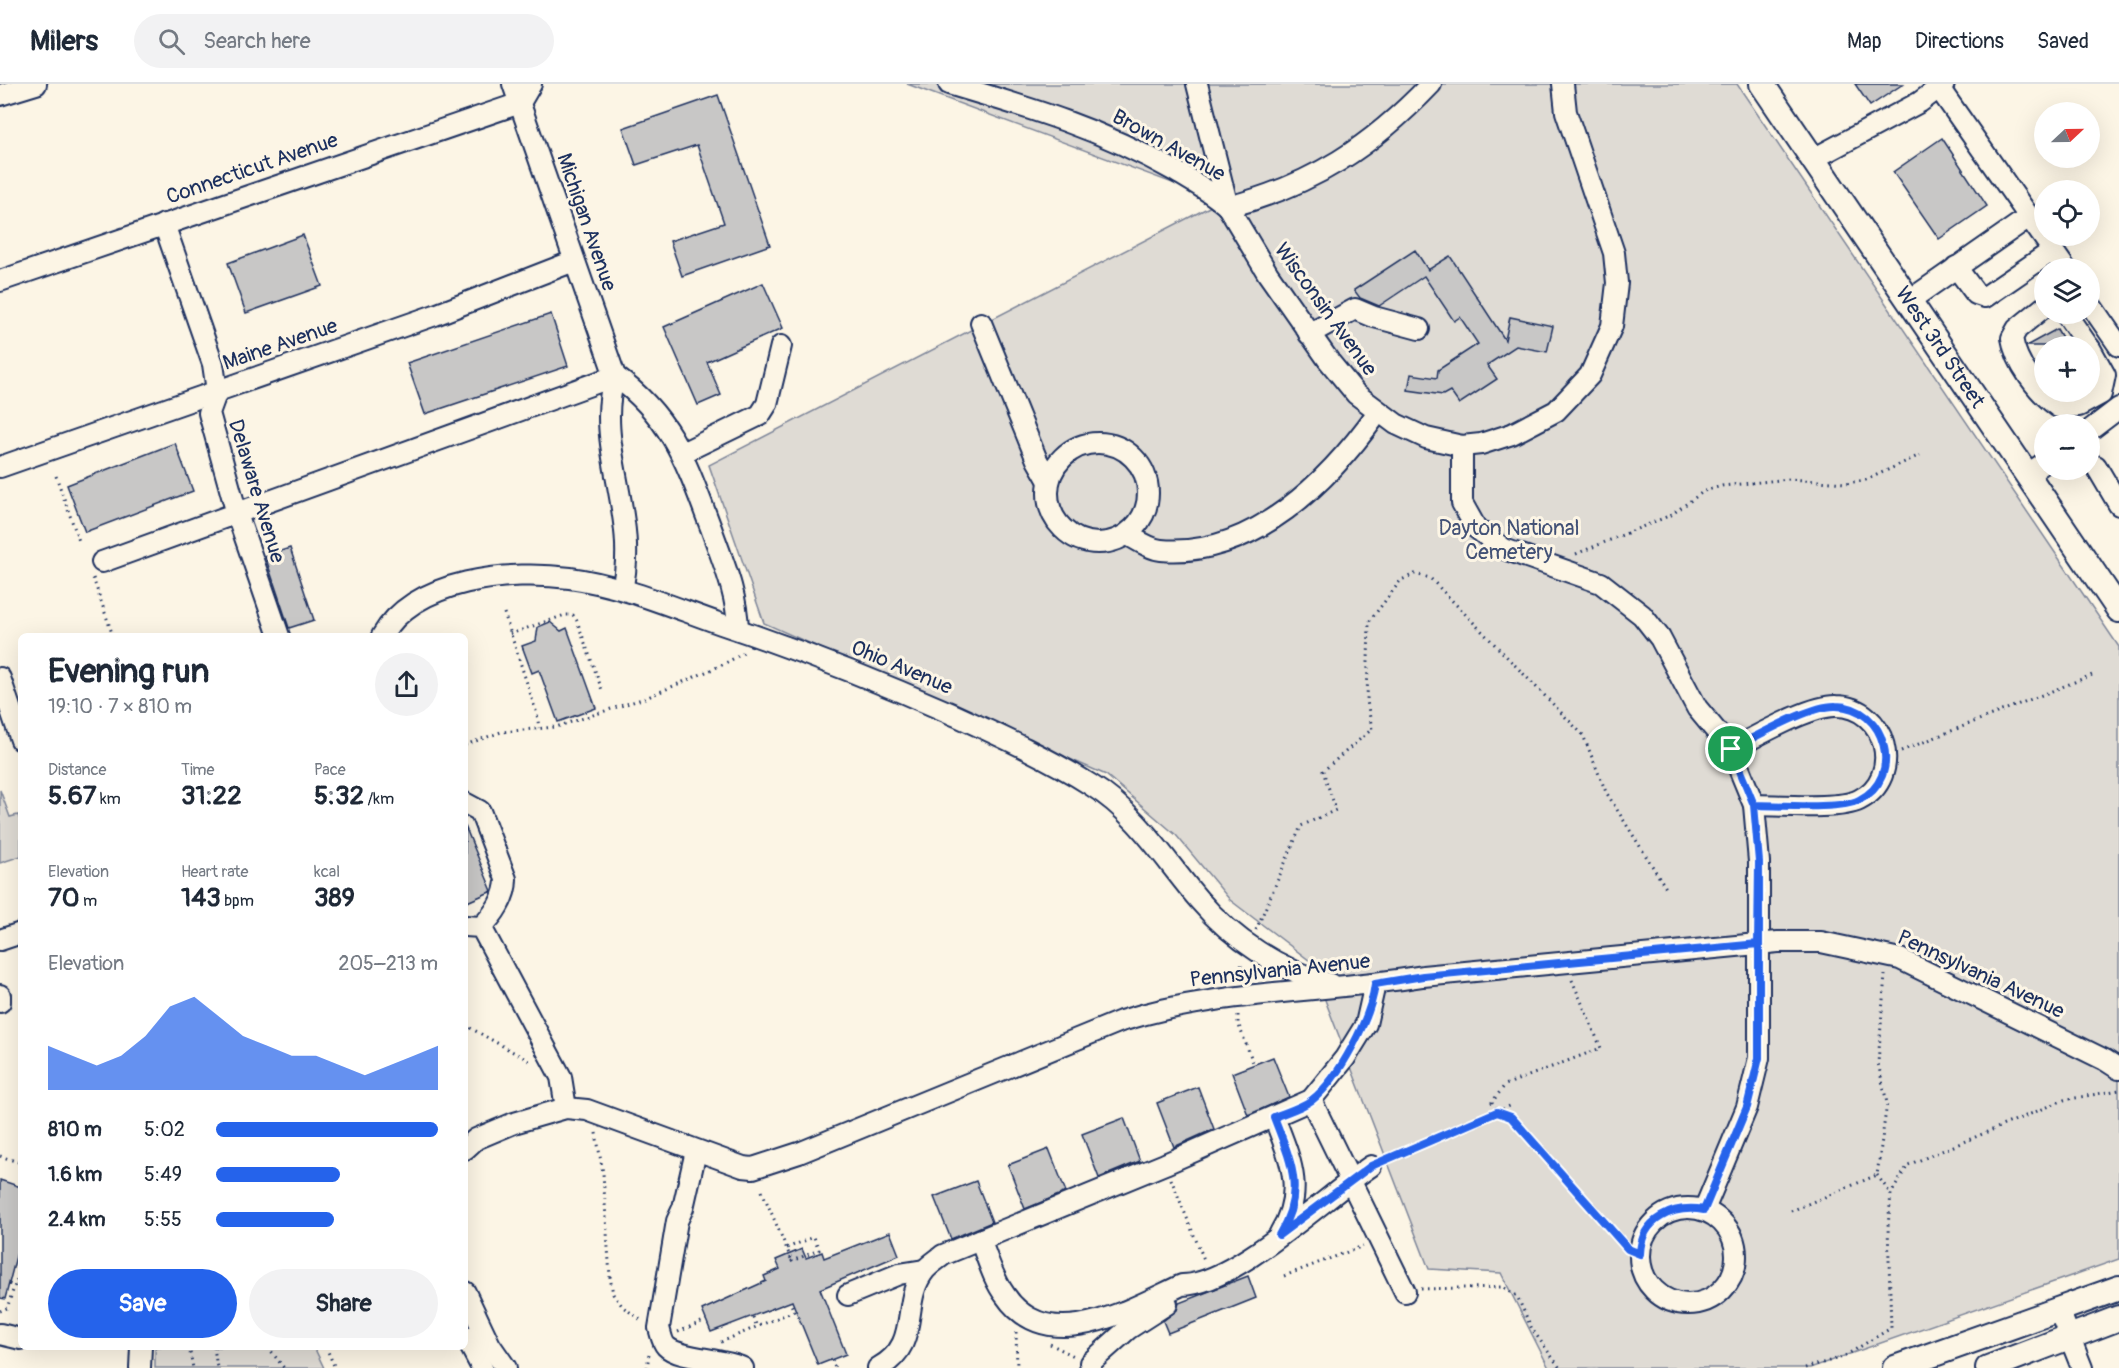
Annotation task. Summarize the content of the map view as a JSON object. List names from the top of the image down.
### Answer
{
  "streets": {
    "main road": ["West 3rd Street"],
    "street": [
      "Brown Avenue",
      "Connecticut Avenue",
      "Michigan Avenue",
      "Wisconsin Avenue",
      "Maine Avenue",
      "Delaware Avenue",
      "Ohio Avenue",
      "Pennsylvania Avenue"
    ]
  },
  "crossings": [
    ["Brown Avenue", "Wisconsin Avenue"],
    ["Connecticut Avenue", "Michigan Avenue"],
    ["Connecticut Avenue", "Delaware Avenue"],
    ["Michigan Avenue", "Maine Avenue"],
    ["Michigan Avenue", "Ohio Avenue"],
    ["Maine Avenue", "Delaware Avenue"],
    ["Ohio Avenue", "Pennsylvania Avenue"]
  ],
  "parks": ["Dayton National Cemetery"],
  "north": "right",
  "page": {
    "header": "Milers",
    "search": "Search here",
    "nav": ["Map", "Directions", "Saved"],
    "map_buttons": ["+", "−"],
    "heading": ["Evening run", "19:10 · 7 × 810 m"],
    "stats": [
      ["Distance", "5.67 km"],
      ["Time", "31:22"],
      ["Pace", "5:32 /km"],
      ["Elevation", "70 m"],
      ["Heart rate", "143 bpm"],
      ["kcal", "389"]
    ],
    "chart": ["Elevation", "205–213 m"],
    "list": [
      {
        "name": "810 m",
        "note": "5:02"
      },
      {
        "name": "1.6 km",
        "note": "5:49"
      },
      {
        "name": "2.4 km",
        "note": "5:55"
      }
    ],
    "buttons": ["Save", "Share"]
  }
}
